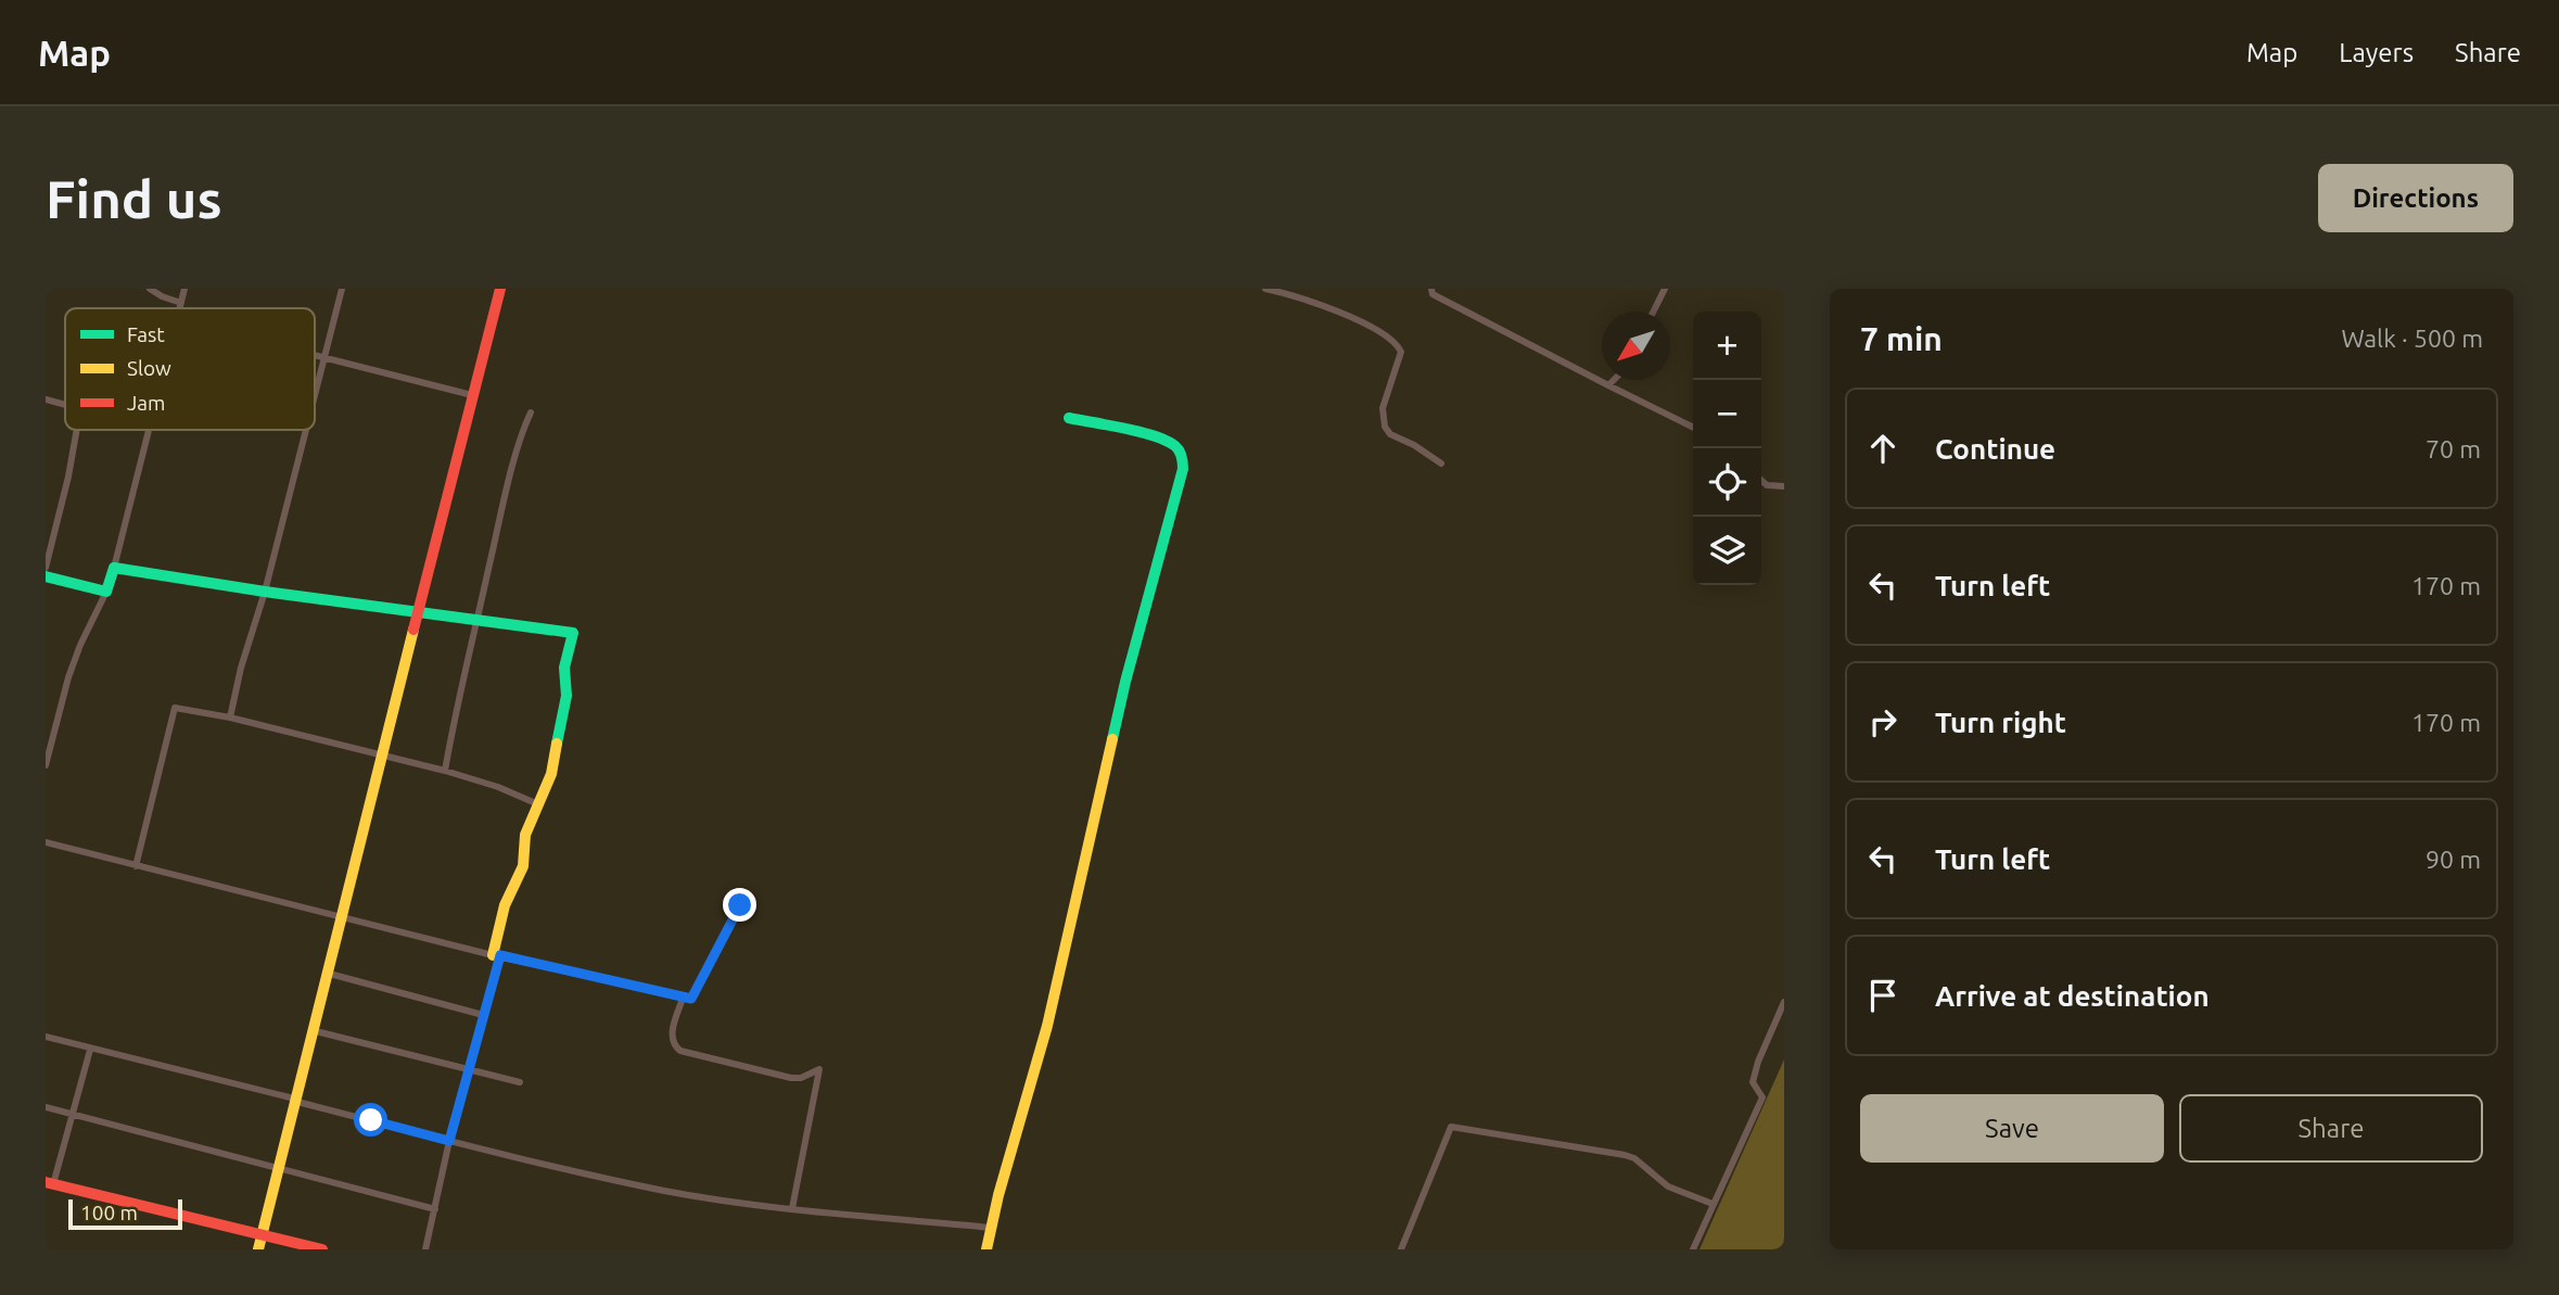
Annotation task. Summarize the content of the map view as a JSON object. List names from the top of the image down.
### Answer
{
  "legend": ["Fast", "Slow", "Jam"],
  "scale_bar": "100 m",
  "north": "bottom left",
  "page": {
    "header": "Map",
    "nav": ["Map", "Layers", "Share"],
    "buttons": [
      "Directions",
      ["Save", "Share"]
    ],
    "title": "Find us",
    "heading": ["7 min", "Walk · 500 m"],
    "map_buttons": ["+", "−"],
    "list": [
      ["Continue", "70 m"],
      ["Turn left", "170 m"],
      ["Turn right", "170 m"],
      ["Turn left", "90 m"],
      "Arrive at destination"
    ],
    "scale": "100 m"
  }
}
